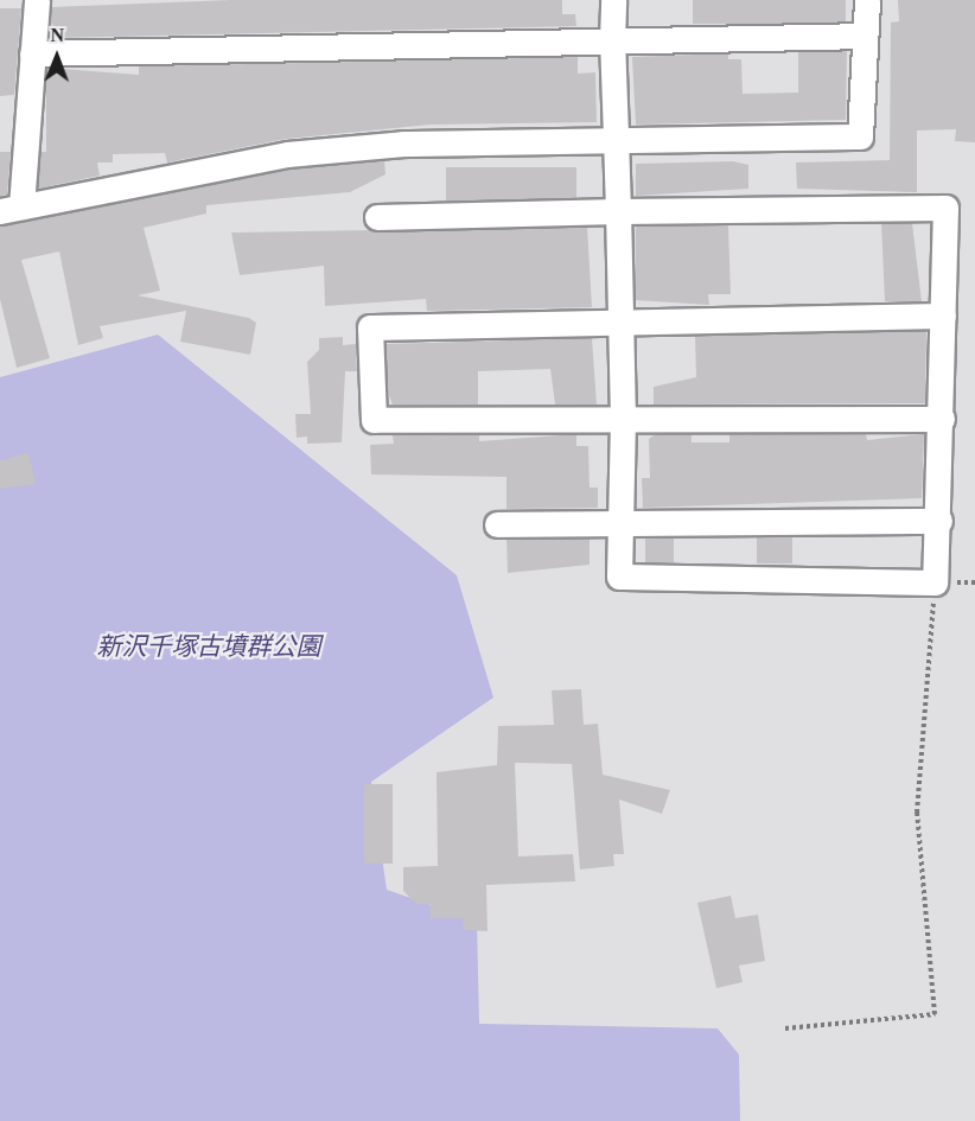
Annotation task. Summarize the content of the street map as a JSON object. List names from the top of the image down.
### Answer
{
  "parks": ["新沢千塚古墳群公園"],
  "north": "top"
}
